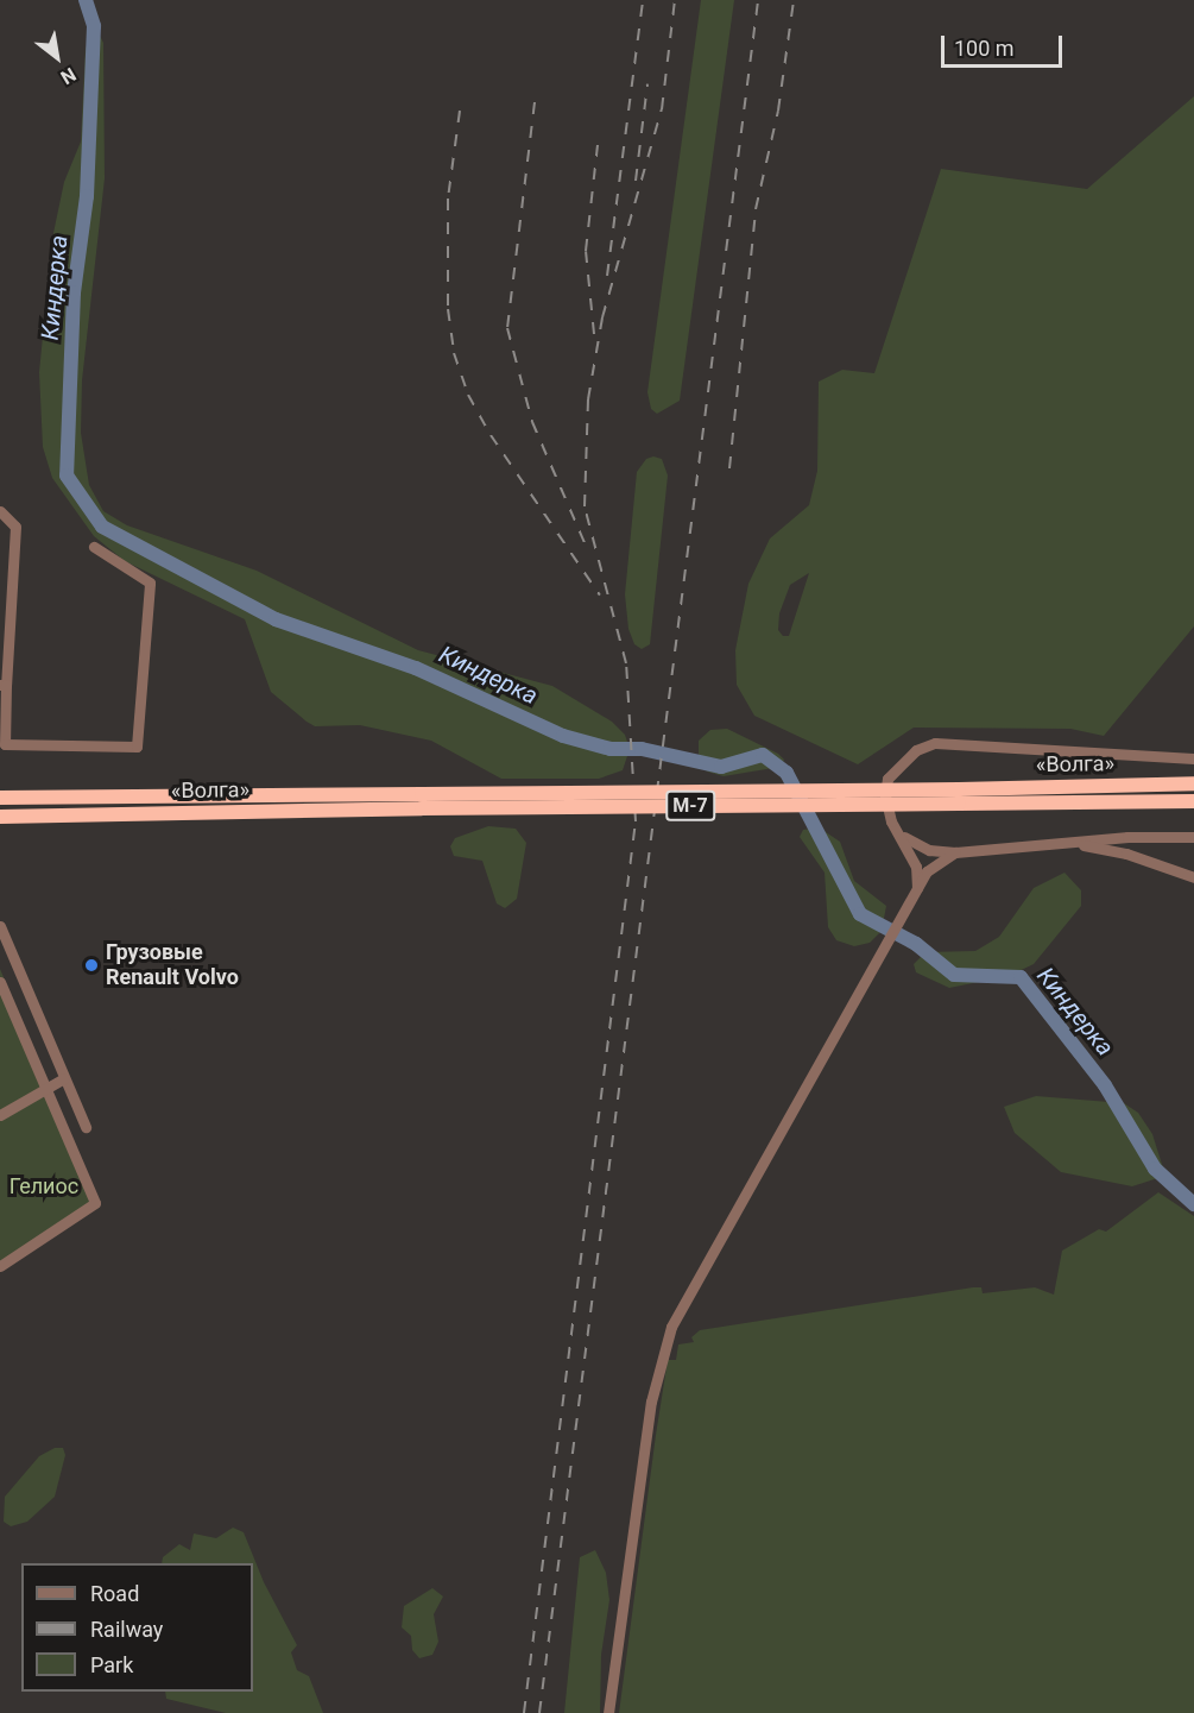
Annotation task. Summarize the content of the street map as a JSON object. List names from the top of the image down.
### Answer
{
  "streets": {
    "highway": ["«Волга»", "М-7"]
  },
  "crossings": [
    ["«Волга»", "М-7"]
  ],
  "water": ["Киндерка"],
  "parks": ["Гелиос"],
  "places": ["Грузовые Renault Volvo"],
  "legend": ["Road", "Railway", "Park"],
  "scale_bar": "100 m",
  "north": "bottom right"
}
